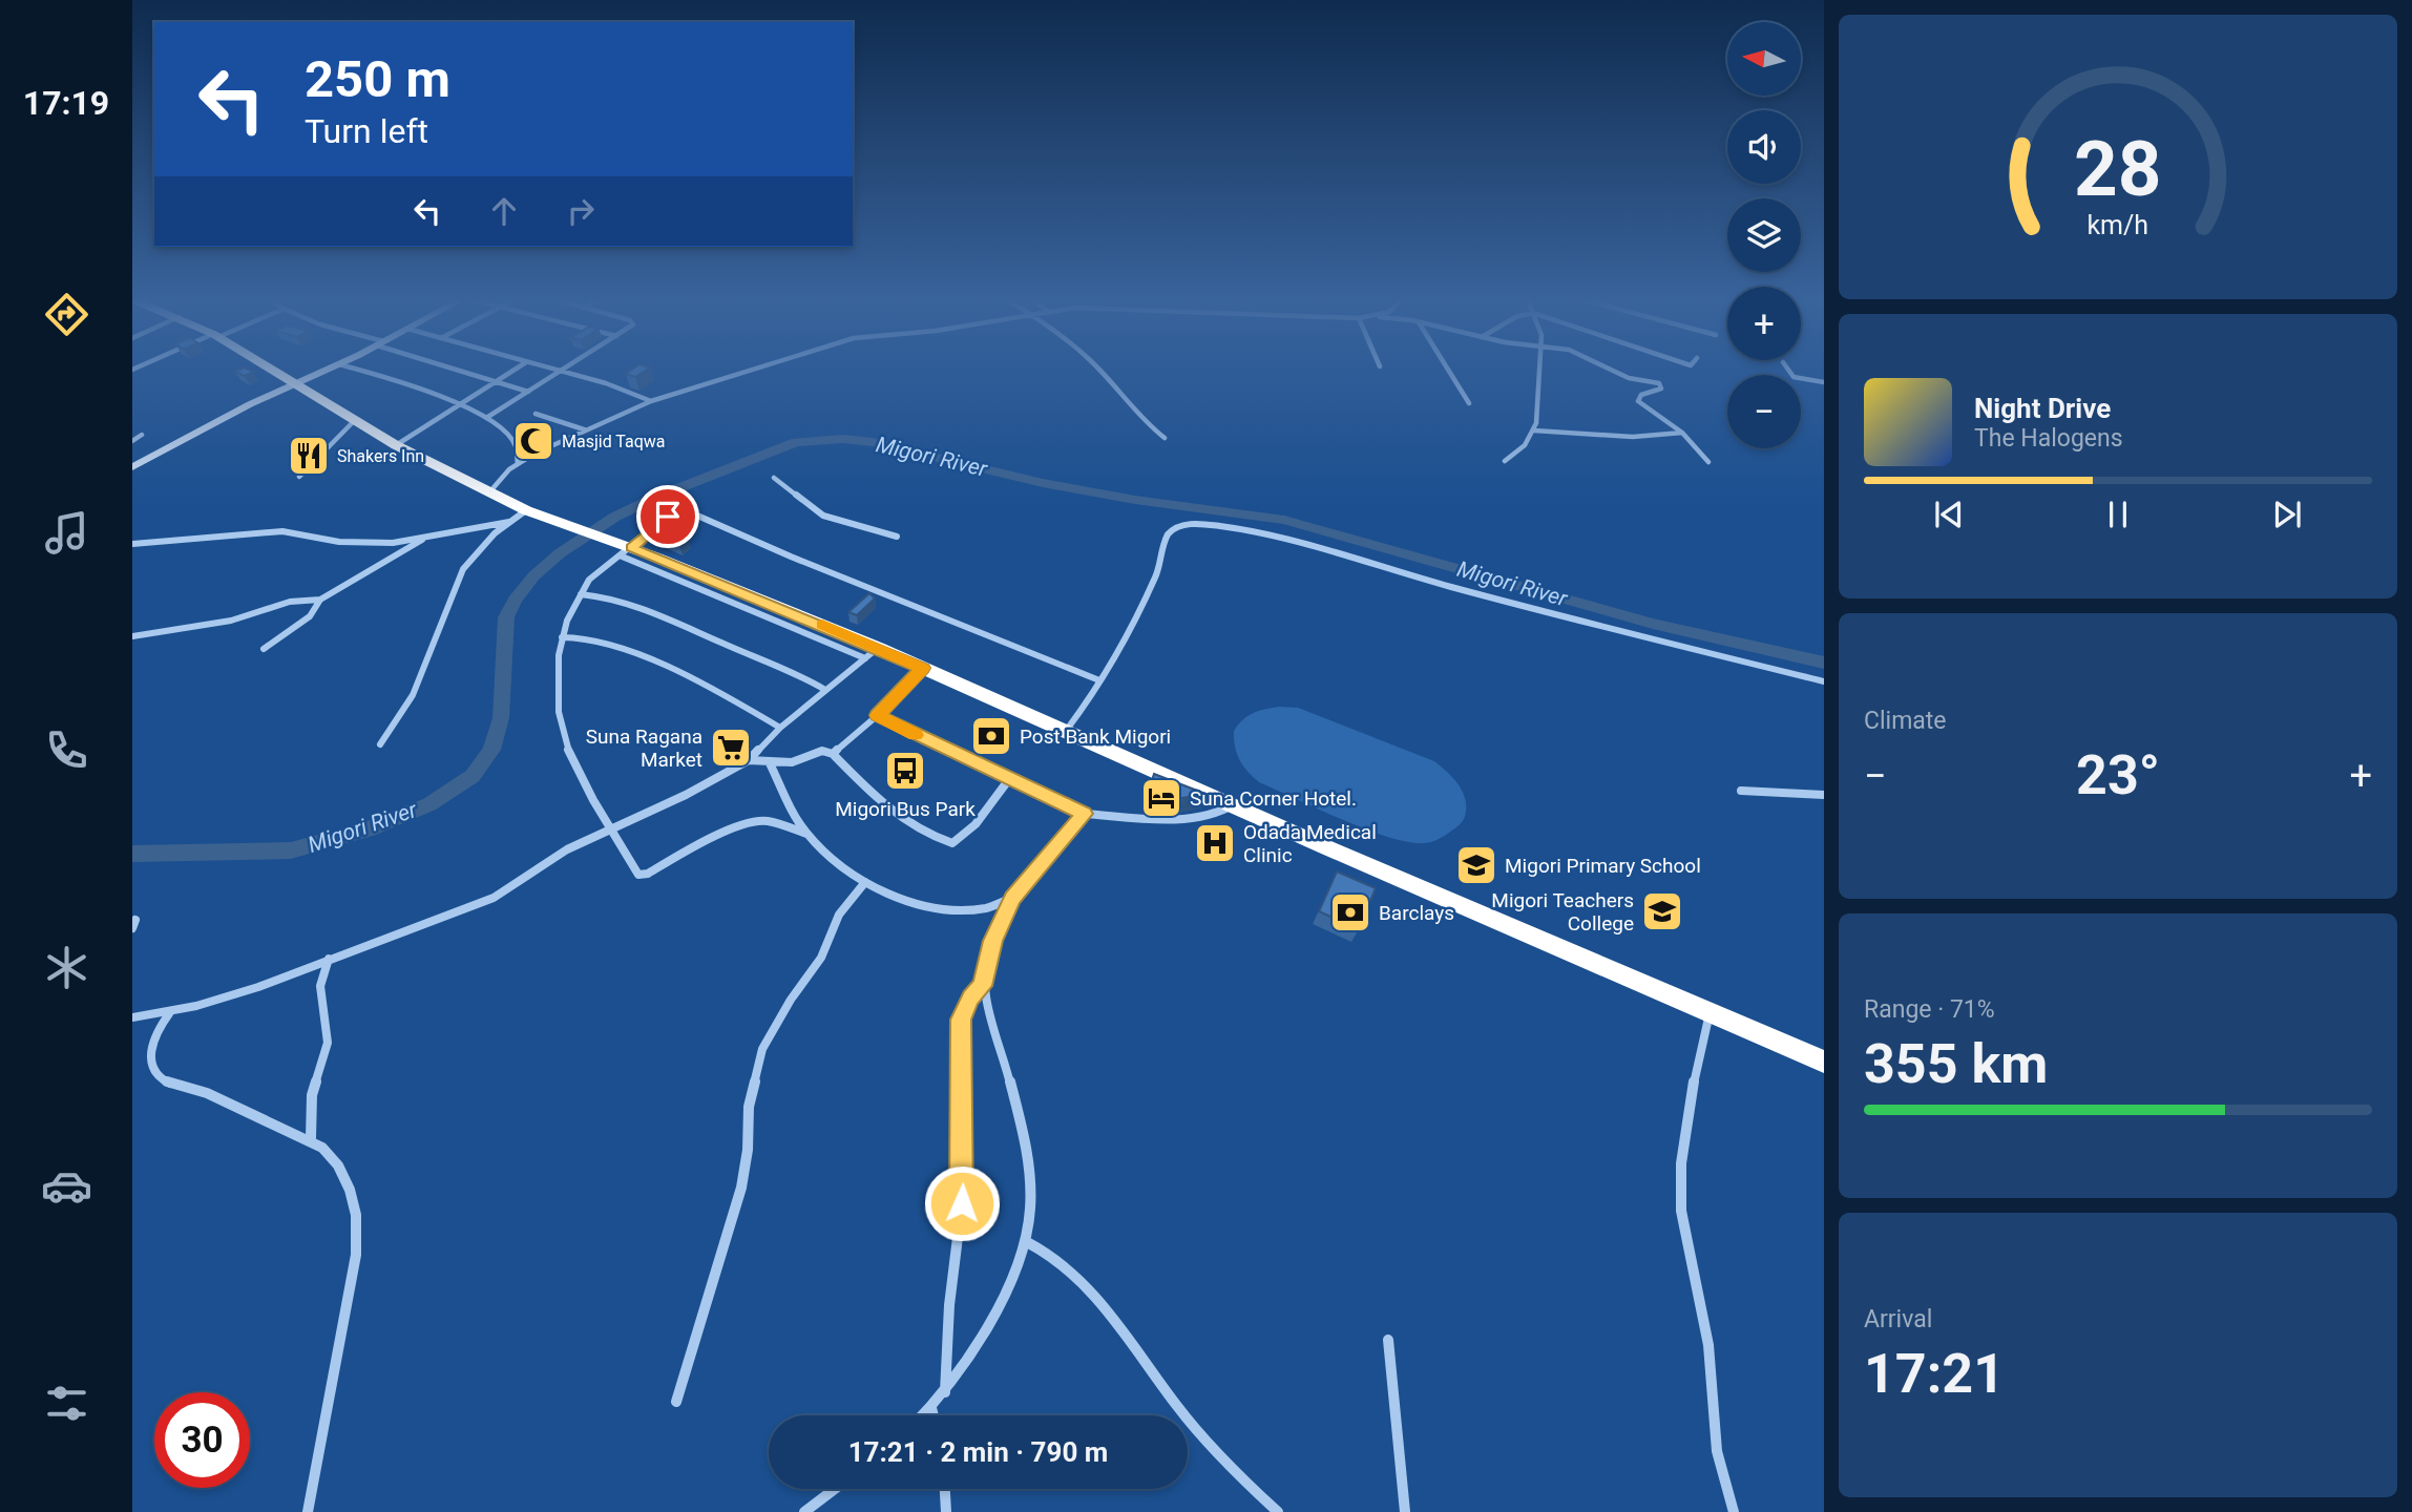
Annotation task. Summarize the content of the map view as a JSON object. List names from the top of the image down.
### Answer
{
  "water": ["Migori River"],
  "places": {
    "mosque": ["Masjid Taqwa"],
    "restaurant": ["Shakers Inn"],
    "bank": ["Post Bank Migori", "Barclays"],
    "supermarket": ["Suna Ragana Market"],
    "bus stop": ["Migori Bus Park"],
    "hotel": ["Suna Corner Hotel."],
    "hospital": ["Odada Medical Clinic"],
    "school or university": ["Migori Primary School", "Migori Teachers College"]
  },
  "north": "left",
  "page": {
    "tabs": "17:19",
    "map_buttons": ["+", "−"],
    "turn": ["250 m", "Turn left"],
    "song": ["Night Drive", "The Halogens"],
    "tile": [
      "Climate",
      ["Range · 71%", "355 km"],
      ["Arrival", "17:21"]
    ],
    "heat": ["−", "23°", "+"],
    "limit": "30",
    "trip": "17:21 · 2 min · 790 m",
    "gauge": ["28", "km/h"]
  }
}
